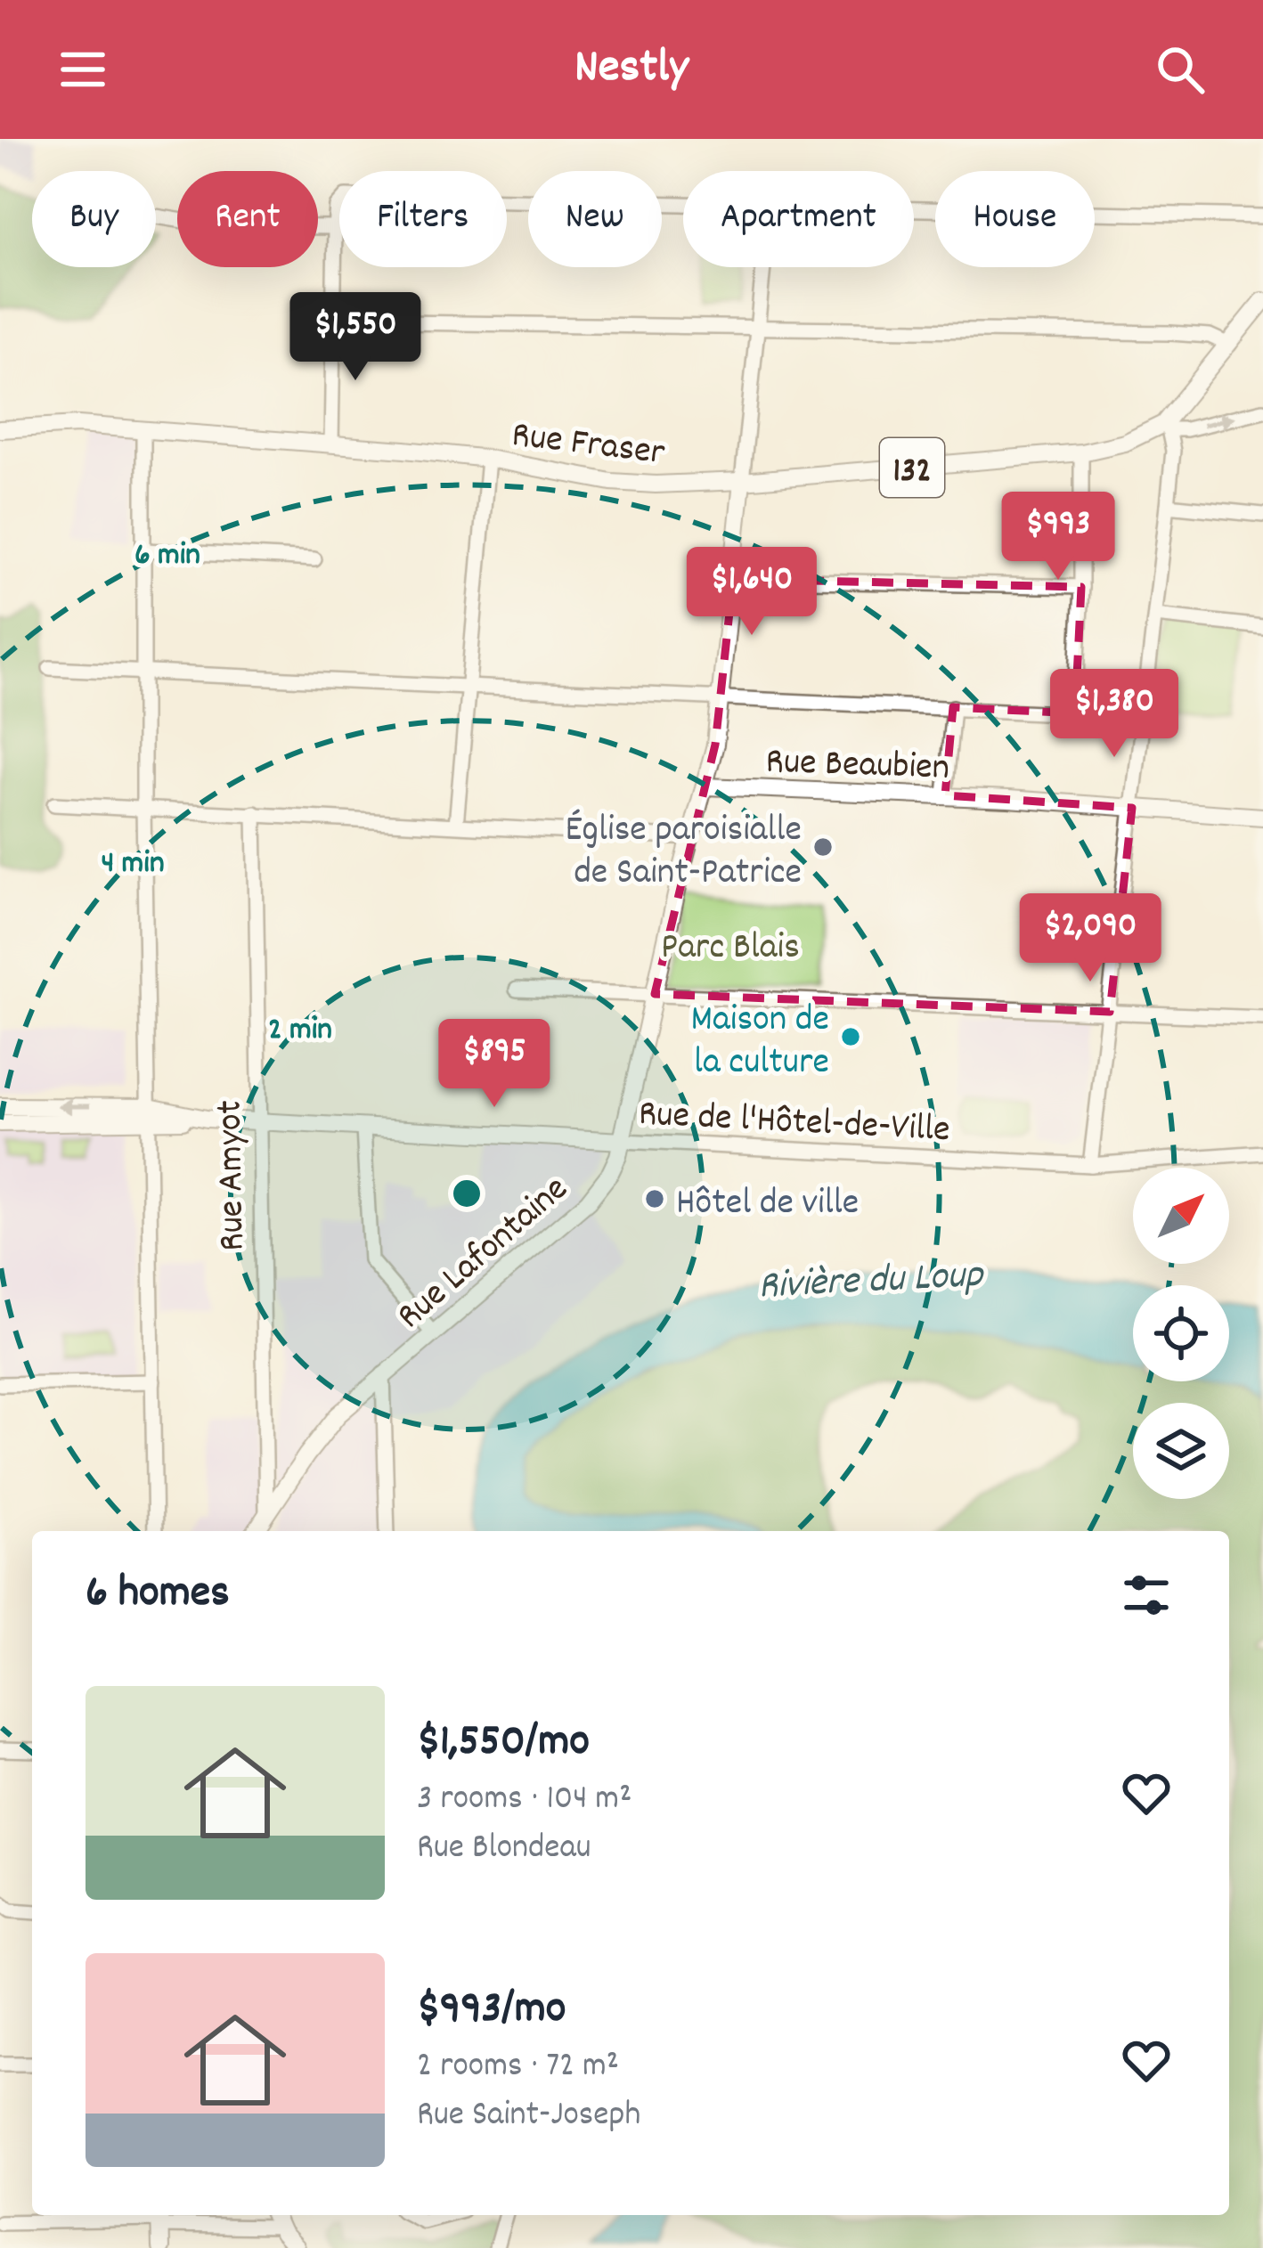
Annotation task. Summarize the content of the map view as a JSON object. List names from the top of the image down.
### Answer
{
  "streets": {
    "main road": [
      "Rue Fraser",
      "132",
      "Rue Beaubien",
      "Rue de l'Hôtel-de-Ville",
      "Rue Amyot",
      "Rue Lafontaine"
    ]
  },
  "crossings": [
    ["Rue Fraser", "132"],
    ["Rue Fraser", "Rue Lafontaine"],
    ["Rue Beaubien", "Rue Lafontaine"],
    ["Rue de l'Hôtel-de-Ville", "Rue Amyot"],
    ["Rue de l'Hôtel-de-Ville", "Rue Lafontaine"],
    ["Rue Amyot", "Rue Lafontaine"]
  ],
  "water": ["Rivière du Loup"],
  "parks": ["Parc Blais"],
  "places": ["Église paroisialle de Saint-Patrice", "Maison de la culture", "Hôtel de ville"],
  "north": "top right",
  "page": {
    "header": "Nestly",
    "chip": [
      "Buy",
      "Rent",
      "Filters",
      "New",
      "Apartment",
      "House"
    ],
    "price": [
      "$1,550",
      "$993",
      "$1,640",
      "$1,380",
      "$2,090",
      "$895"
    ],
    "heading": "6 homes",
    "list": [
      {
        "name": "$1,550/mo",
        "note": "3 rooms · 104 m² · Rue Blondeau"
      },
      {
        "name": "$993/mo",
        "note": "2 rooms · 72 m² · Rue Saint-Joseph"
      }
    ]
  },
  "rings": ["6 min", "4 min", "2 min"]
}
